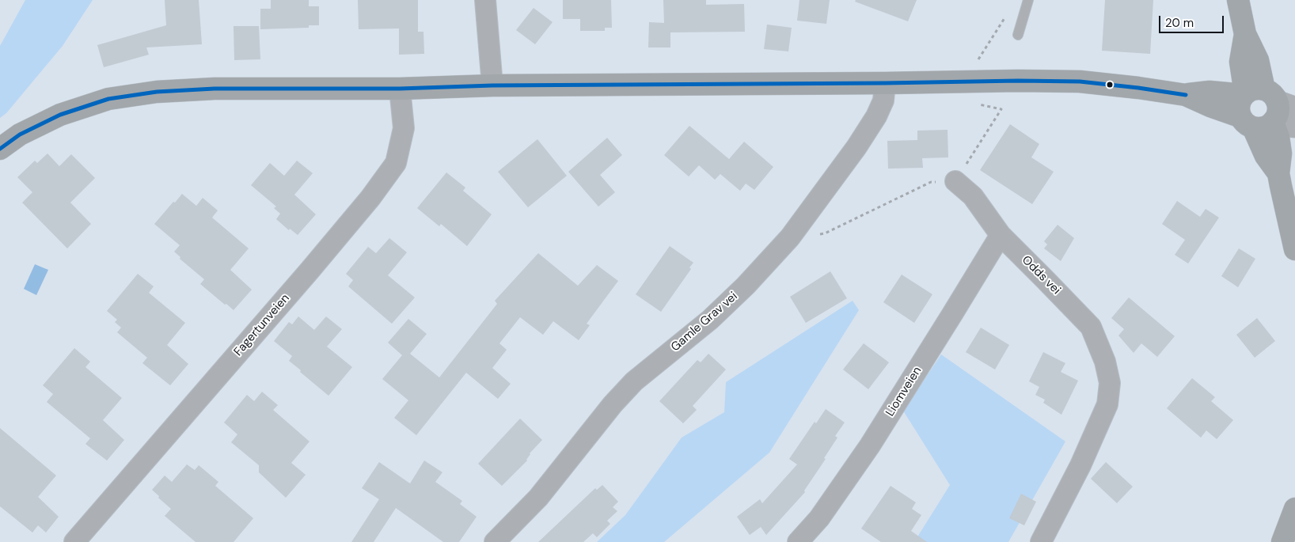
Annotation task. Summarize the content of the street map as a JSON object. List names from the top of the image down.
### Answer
{
  "streets": {
    "street": [
      "Odds vei",
      "Gamle Grav vei",
      "Fagertunveien",
      "Liomveien"
    ]
  },
  "crossings": [
    ["Odds vei", "Liomveien"]
  ],
  "scale_bar": "20 m"
}
